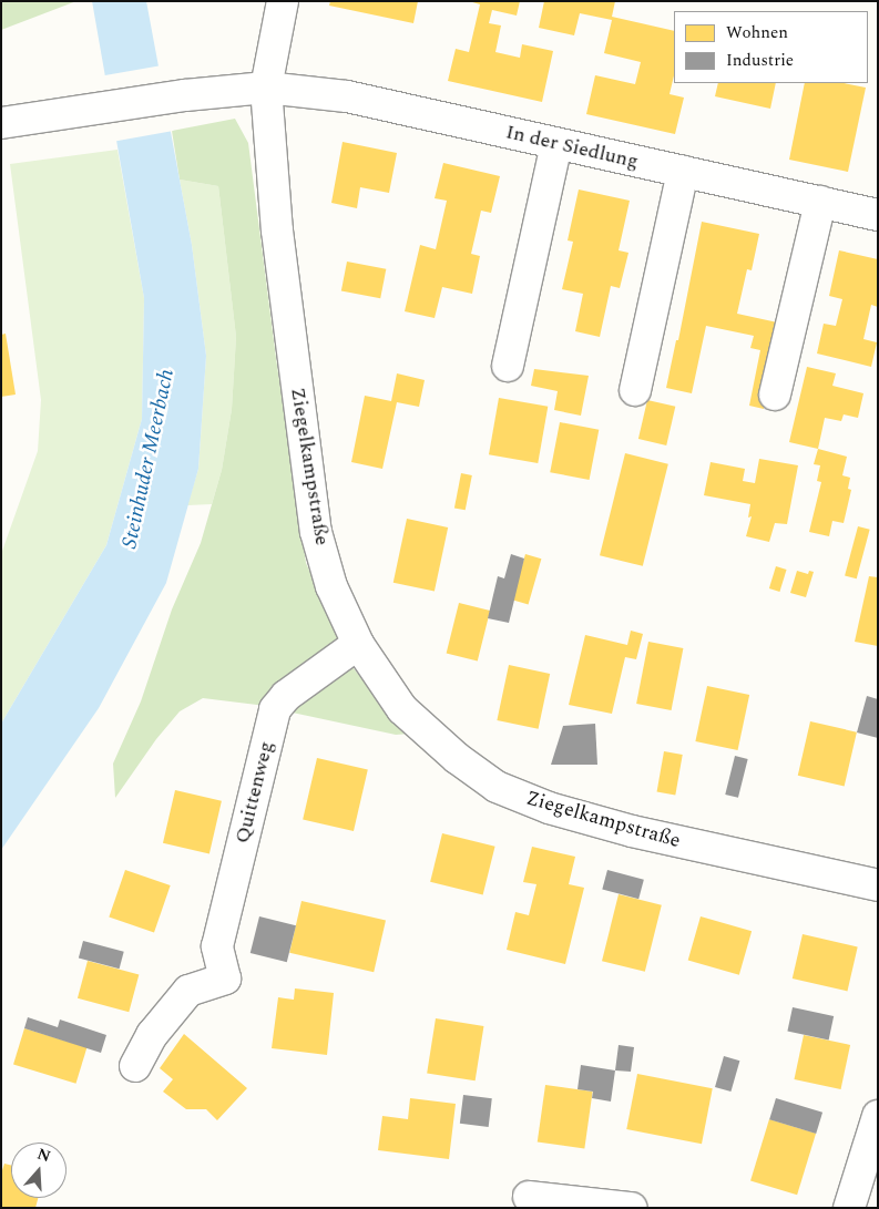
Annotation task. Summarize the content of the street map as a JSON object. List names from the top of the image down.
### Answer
{
  "streets": {
    "street": ["In der Siedlung", "Ziegelkampstraße", "Quittenweg"]
  },
  "crossings": [
    ["In der Siedlung", "Ziegelkampstraße"],
    ["Ziegelkampstraße", "Quittenweg"]
  ],
  "water": ["Steinhuder Meerbach"],
  "legend": ["Wohnen", "Industrie"],
  "north": "top"
}
